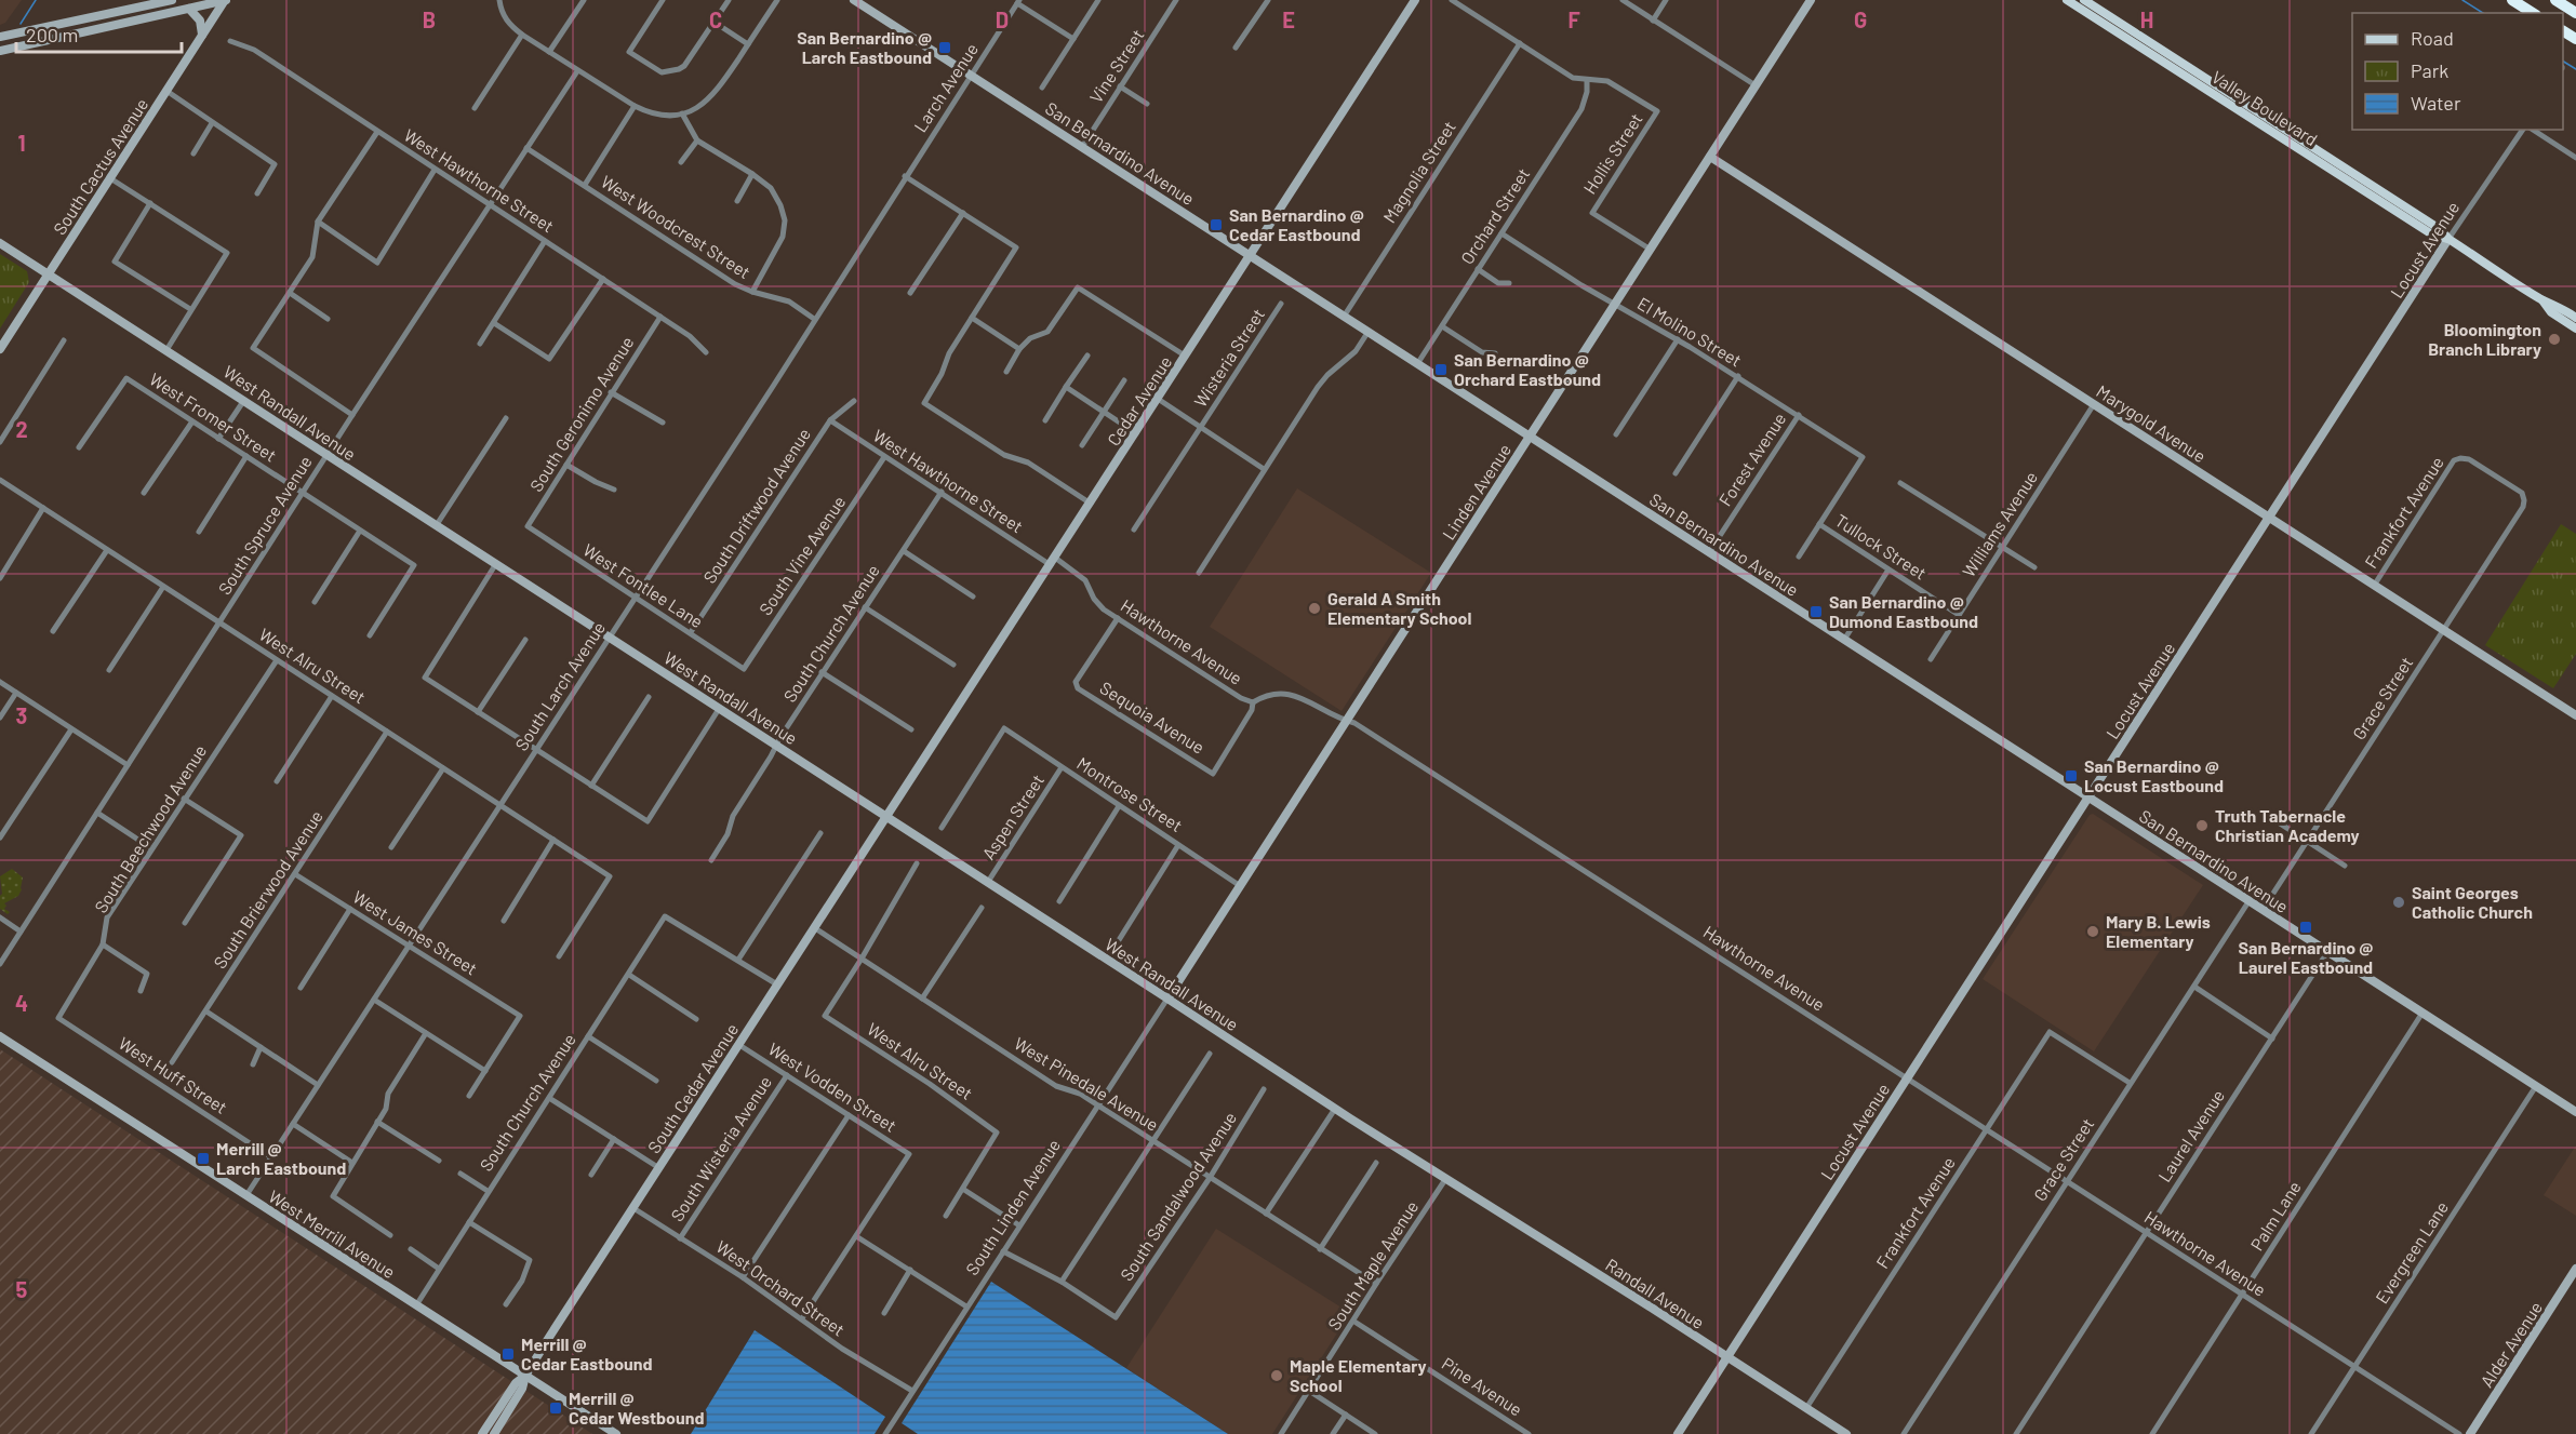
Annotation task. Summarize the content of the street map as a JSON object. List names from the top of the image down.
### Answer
{
  "streets": {
    "main road": ["Valley Boulevard"],
    "street": [
      "Vine Street",
      "Larch Avenue",
      "San Bernardino Avenue",
      "Hollis Street",
      "South Cactus Avenue",
      "Magnolia Street",
      "West Hawthorne Street",
      "Orchard Street",
      "West Woodcrest Street",
      "Locust Avenue",
      "El Molino Street",
      "Wisteria Street",
      "Cedar Avenue",
      "West Randall Avenue",
      "South Geronimo Avenue",
      "West Fromer Street",
      "Marygold Avenue",
      "Forest Avenue",
      "Linden Avenue",
      "South Driftwood Avenue",
      "Frankfort Avenue",
      "Williams Avenue",
      "South Spruce Avenue",
      "Tullock Street",
      "South Vine Avenue",
      "West Fontlee Lane",
      "South Church Avenue",
      "Hawthorne Avenue",
      "West Alru Street",
      "South Larch Avenue",
      "Grace Street",
      "Sequoia Avenue",
      "Montrose Street",
      "Aspen Street",
      "South Beechwood Avenue",
      "South Brierwood Avenue",
      "West James Street",
      "West Huff Street",
      "West Pinedale Avenue",
      "West Vodden Street",
      "South Cedar Avenue",
      "Laurel Avenue",
      "South Wisteria Avenue",
      "South Sandalwood Avenue",
      "South Linden Avenue",
      "Palm Lane",
      "West Merrill Avenue",
      "Evergreen Lane",
      "South Maple Avenue",
      "West Orchard Street",
      "Randall Avenue",
      "Alder Avenue",
      "Pine Avenue"
    ]
  },
  "crossings": [
    ["Vine Street", "San Bernardino Avenue"],
    ["Larch Avenue", "San Bernardino Avenue"],
    ["Larch Avenue", "South Larch Avenue"],
    ["Valley Boulevard", "Locust Avenue"],
    ["San Bernardino Avenue", "Magnolia Street"],
    ["San Bernardino Avenue", "Orchard Street"],
    ["San Bernardino Avenue", "Locust Avenue"],
    ["San Bernardino Avenue", "Cedar Avenue"],
    ["San Bernardino Avenue", "Forest Avenue"],
    ["San Bernardino Avenue", "Linden Avenue"],
    ["San Bernardino Avenue", "Grace Street"],
    ["San Bernardino Avenue", "Laurel Avenue"],
    ["San Bernardino Avenue", "Palm Lane"],
    ["San Bernardino Avenue", "Evergreen Lane"],
    ["Hollis Street", "Orchard Street"],
    ["Hollis Street", "Linden Avenue"],
    ["South Cactus Avenue", "West Randall Avenue"],
    ["West Hawthorne Street", "Cedar Avenue"],
    ["West Hawthorne Street", "South Geronimo Avenue"],
    ["West Hawthorne Street", "South Driftwood Avenue"],
    ["West Hawthorne Street", "South Spruce Avenue"],
    ["West Hawthorne Street", "South Vine Avenue"],
    ["West Hawthorne Street", "South Church Avenue"],
    ["West Hawthorne Street", "Hawthorne Avenue"],
    ["Orchard Street", "El Molino Street"],
    ["West Woodcrest Street", "South Spruce Avenue"],
    ["West Woodcrest Street", "South Larch Avenue"],
    ["Locust Avenue", "Marygold Avenue"],
    ["Locust Avenue", "Hawthorne Avenue"],
    ["Locust Avenue", "Randall Avenue"],
    ["El Molino Street", "Forest Avenue"],
    ["El Molino Street", "Linden Avenue"],
    ["El Molino Street", "Tullock Street"],
    ["Cedar Avenue", "West Randall Avenue"],
    ["Cedar Avenue", "Hawthorne Avenue"],
    ["Cedar Avenue", "South Cedar Avenue"],
    ["West Randall Avenue", "Linden Avenue"],
    ["West Randall Avenue", "South Spruce Avenue"],
    ["West Randall Avenue", "South Church Avenue"],
    ["West Randall Avenue", "South Larch Avenue"],
    ["West Randall Avenue", "Aspen Street"],
    ["West Randall Avenue", "South Cedar Avenue"],
    ["West Randall Avenue", "South Linden Avenue"],
    ["West Randall Avenue", "South Maple Avenue"],
    ["West Randall Avenue", "Randall Avenue"],
    ["South Geronimo Avenue", "West Fontlee Lane"],
    ["West Fromer Street", "South Spruce Avenue"],
    ["Marygold Avenue", "Linden Avenue"],
    ["Marygold Avenue", "Frankfort Avenue"],
    ["Marygold Avenue", "Williams Avenue"],
    ["Marygold Avenue", "Grace Street"],
    ["Linden Avenue", "Hawthorne Avenue"],
    ["Linden Avenue", "Montrose Street"],
    ["Linden Avenue", "South Linden Avenue"],
    ["South Driftwood Avenue", "West Fontlee Lane"],
    ["Frankfort Avenue", "Hawthorne Avenue"],
    ["Frankfort Avenue", "Grace Street"],
    ["Frankfort Avenue", "Randall Avenue"],
    ["Williams Avenue", "Tullock Street"],
    ["South Spruce Avenue", "West Alru Street"],
    ["South Vine Avenue", "West Fontlee Lane"],
    ["West Fontlee Lane", "South Larch Avenue"],
    ["South Church Avenue", "West Merrill Avenue"],
    ["Hawthorne Avenue", "Grace Street"],
    ["Hawthorne Avenue", "Sequoia Avenue"],
    ["Hawthorne Avenue", "Laurel Avenue"],
    ["Hawthorne Avenue", "Palm Lane"],
    ["Hawthorne Avenue", "Evergreen Lane"],
    ["West Alru Street", "South Larch Avenue"],
    ["West Alru Street", "South Beechwood Avenue"],
    ["West Alru Street", "South Brierwood Avenue"],
    ["West Alru Street", "West Pinedale Avenue"],
    ["South Larch Avenue", "West James Street"],
    ["South Larch Avenue", "West Huff Street"],
    ["South Larch Avenue", "West Merrill Avenue"],
    ["Montrose Street", "Aspen Street"],
    ["South Beechwood Avenue", "West Huff Street"],
    ["South Brierwood Avenue", "West James Street"],
    ["West Pinedale Avenue", "South Cedar Avenue"],
    ["West Pinedale Avenue", "South Sandalwood Avenue"],
    ["West Pinedale Avenue", "South Linden Avenue"],
    ["West Pinedale Avenue", "South Maple Avenue"],
    ["West Vodden Street", "South Cedar Avenue"],
    ["West Vodden Street", "South Wisteria Avenue"],
    ["South Cedar Avenue", "West Merrill Avenue"],
    ["South Cedar Avenue", "West Orchard Street"],
    ["South Wisteria Avenue", "West Orchard Street"],
    ["South Linden Avenue", "West Orchard Street"],
    ["South Maple Avenue", "Randall Avenue"],
    ["South Maple Avenue", "Pine Avenue"]
  ],
  "places": {
    "transit": [
      "San Bernardino @ Larch Eastbound",
      "San Bernardino @ Cedar Eastbound",
      "San Bernardino @ Orchard Eastbound",
      "San Bernardino @ Dumond Eastbound",
      "San Bernardino @ Locust Eastbound",
      "San Bernardino @ Laurel Eastbound",
      "Merrill @ Larch Eastbound",
      "Merrill @ Cedar Eastbound",
      "Merrill @ Cedar Westbound"
    ],
    "other": [
      "Bloomington Branch Library",
      "Gerald A Smith Elementary School",
      "Truth Tabernacle Christian Academy",
      "Saint Georges Catholic Church",
      "Mary B. Lewis Elementary",
      "Maple Elementary School"
    ]
  },
  "legend": ["Road", "Park", "Water"],
  "scale_bar": "200 m",
  "grid": {
    "columns": [
      "B",
      "C",
      "D",
      "E",
      "F",
      "G",
      "H"
    ],
    "rows": [
      "1",
      "2",
      "3",
      "4",
      "5"
    ]
  }
}
